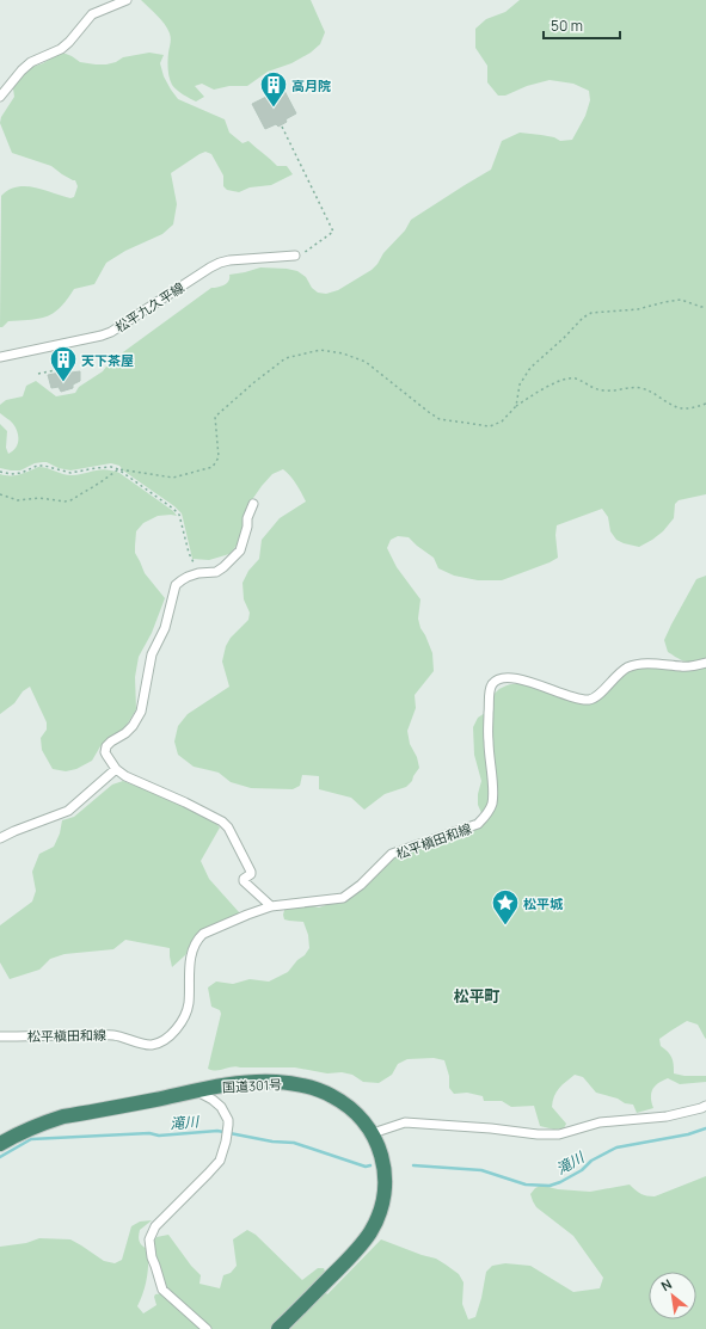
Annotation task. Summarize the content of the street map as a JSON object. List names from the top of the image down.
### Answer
{
  "streets": {
    "highway": ["国道301号"],
    "street": ["松平九久平線", "松平槇田和線"]
  },
  "districts": ["松平町"],
  "water": ["滝川"],
  "places": {
    "building": ["高月院", "天下茶屋"],
    "place": ["松平城"]
  },
  "scale_bar": "50 m",
  "north": "top left"
}
